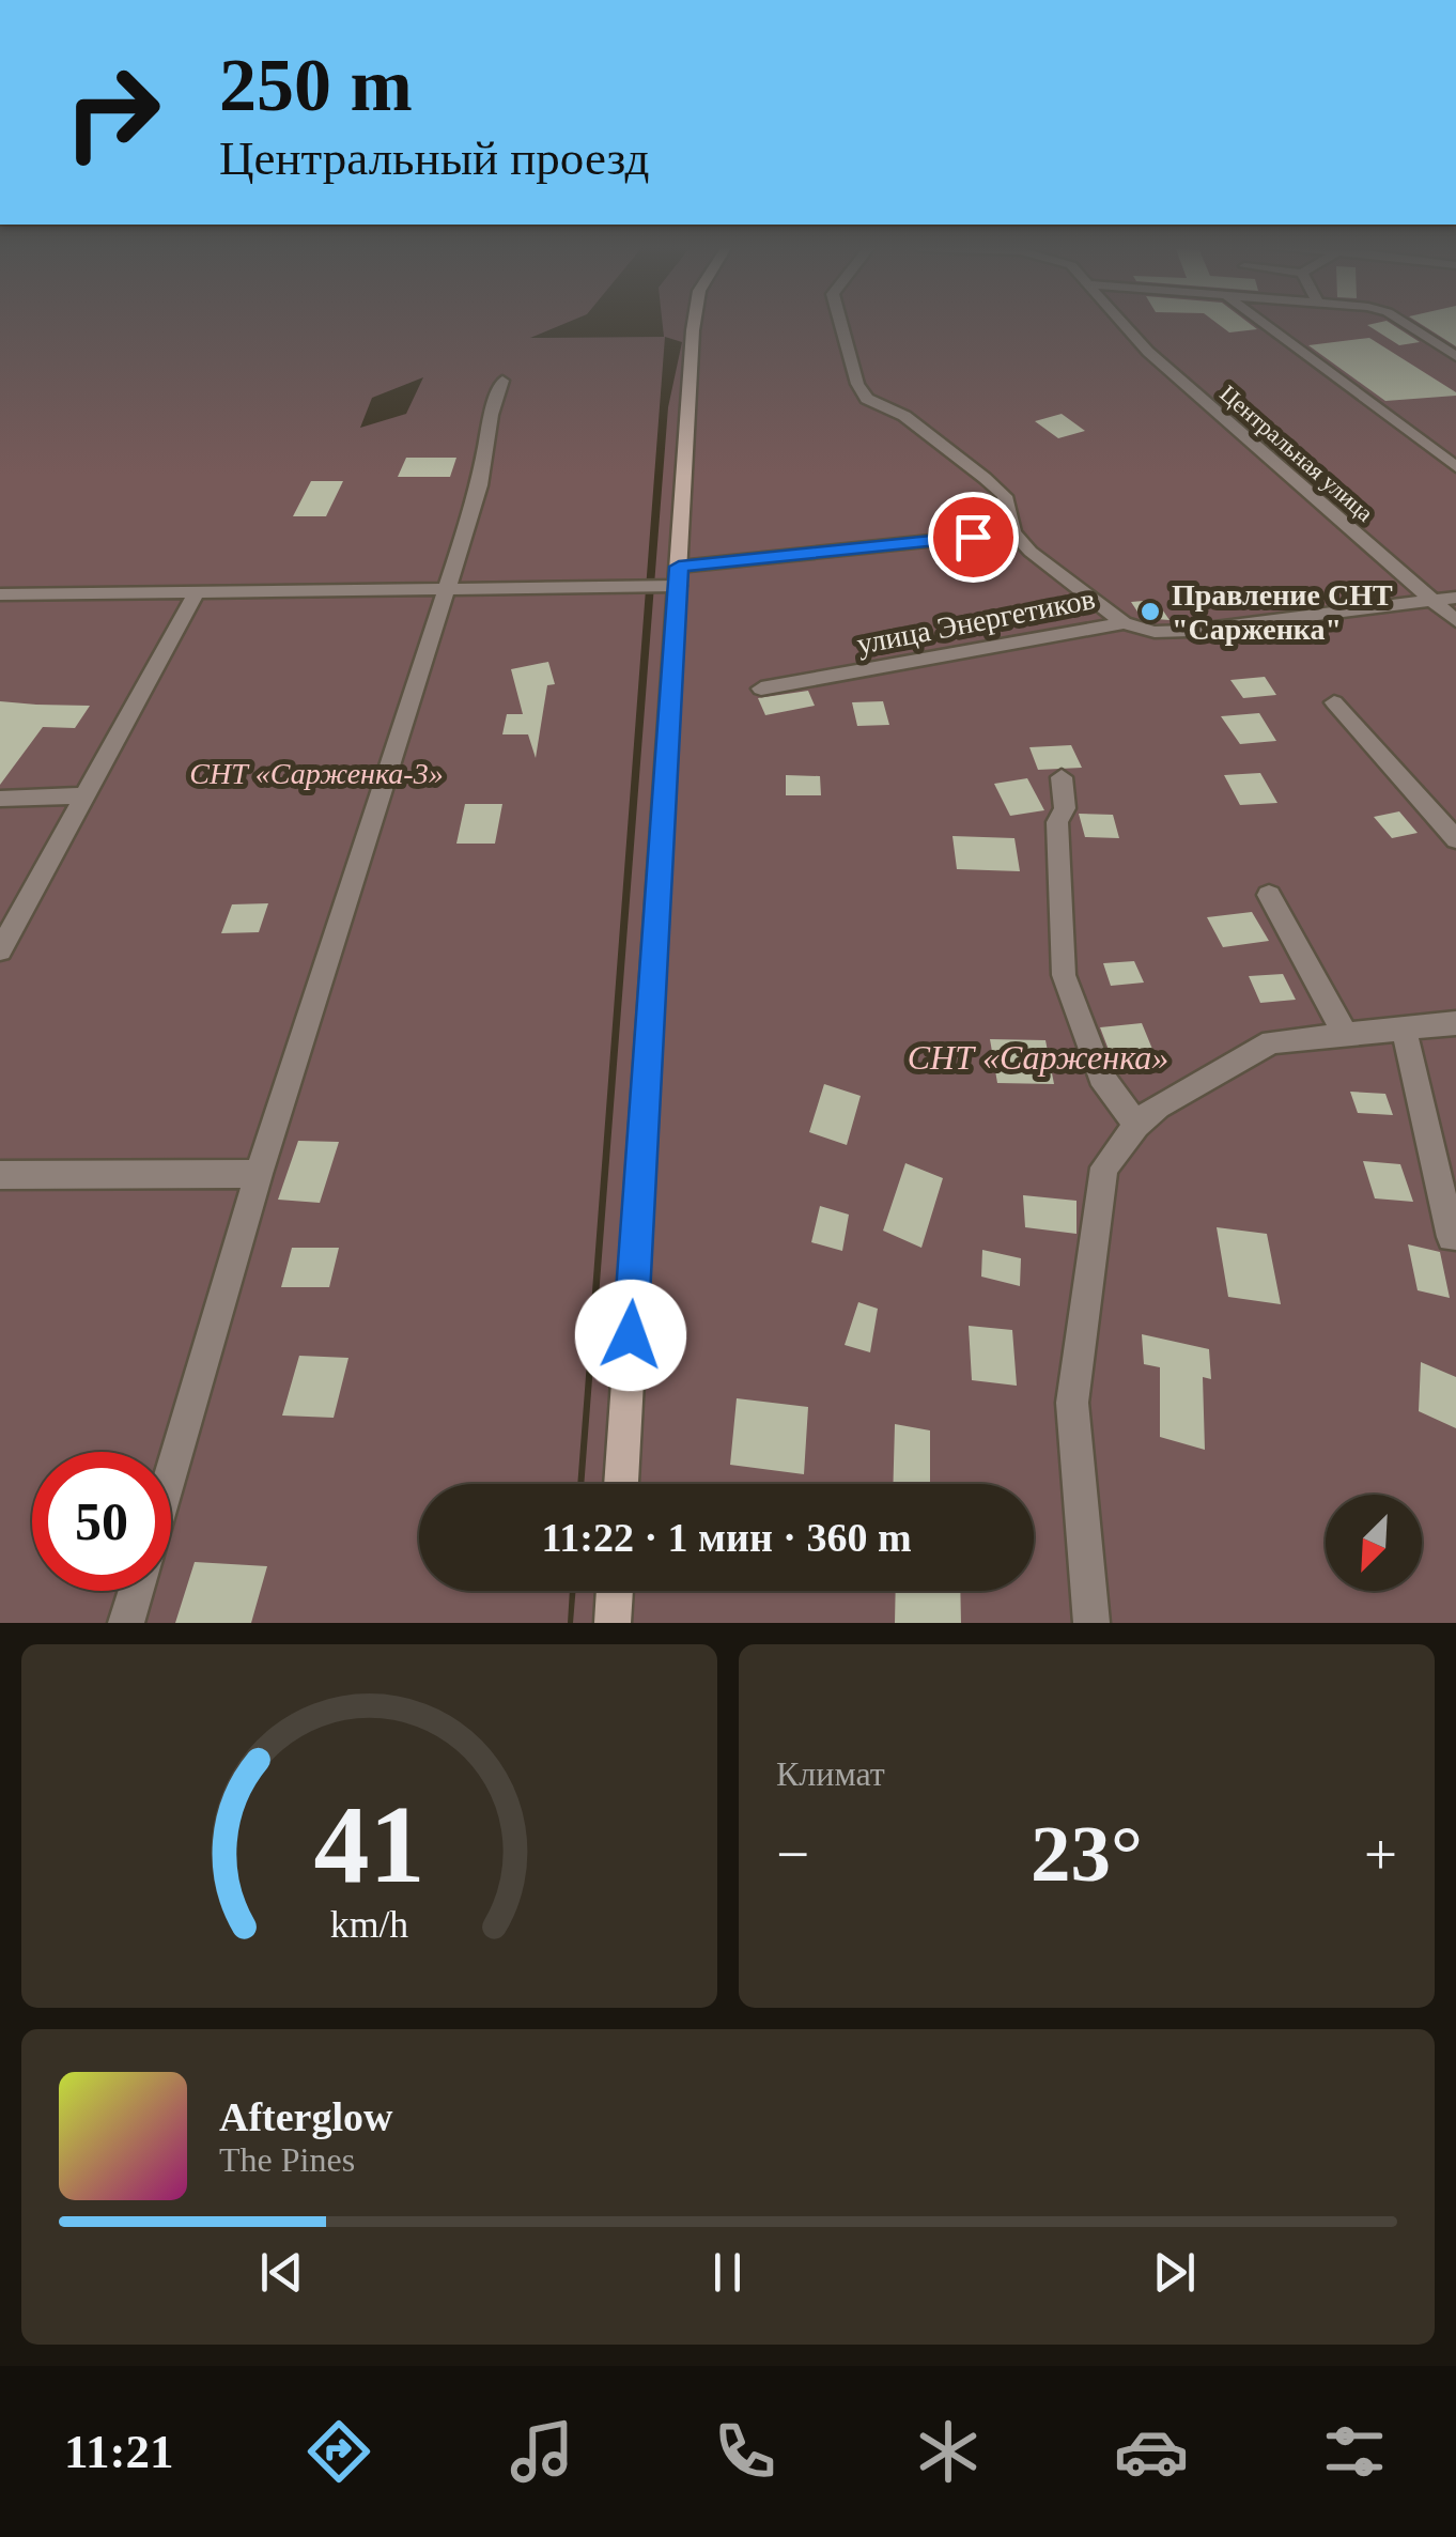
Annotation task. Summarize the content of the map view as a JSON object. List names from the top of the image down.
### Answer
{
  "streets": {
    "street": ["Центральная улица", "улица Энергетиков"]
  },
  "crossings": [
    ["Центральная улица", "улица Энергетиков"]
  ],
  "parks": ["СНТ «Сарженка-3»", "СНТ «Сарженка»"],
  "places": ["Правление СНТ \"Сарженка\""],
  "north": "bottom left",
  "page": {
    "turn": ["250 m", "Центральный проезд"],
    "limit": "50",
    "trip": "11:22 · 1 мин · 360 m",
    "tile": "Климат",
    "heat": ["−", "23°", "+"],
    "song": ["Afterglow", "The Pines"],
    "tabs": "11:21",
    "gauge": ["41", "km/h"]
  }
}
